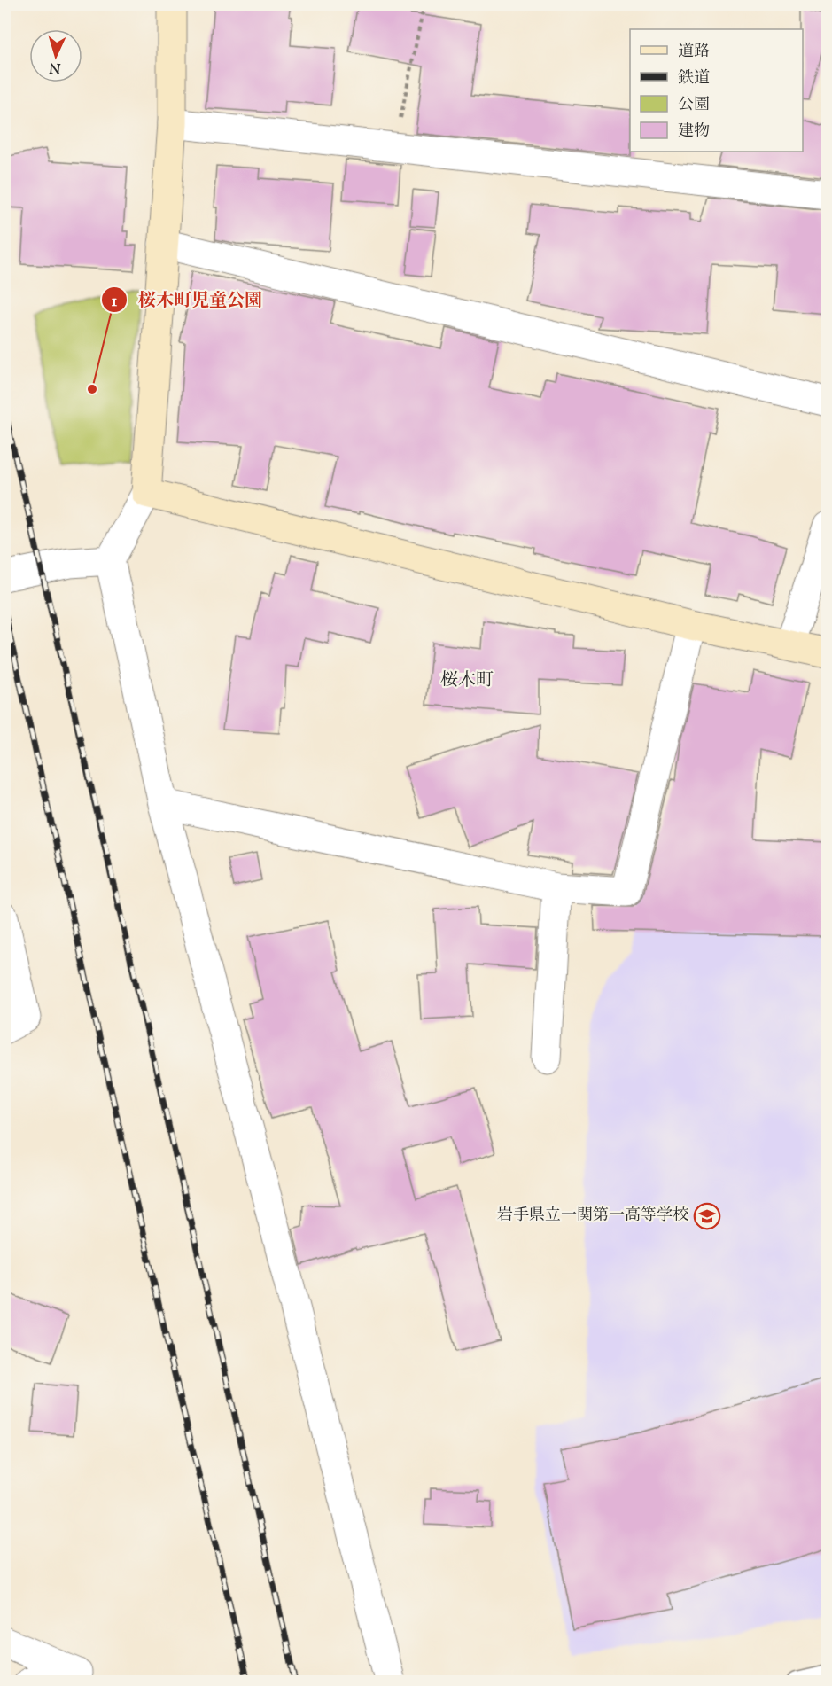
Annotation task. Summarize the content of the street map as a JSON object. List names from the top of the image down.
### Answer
{
  "districts": ["桜木町"],
  "places": {
    "other": ["桜木町児童公園"],
    "school or university": ["岩手県立一関第一高等学校"]
  },
  "legend": [
    "道路",
    "鉄道",
    "公園",
    "建物"
  ],
  "north": "bottom"
}
